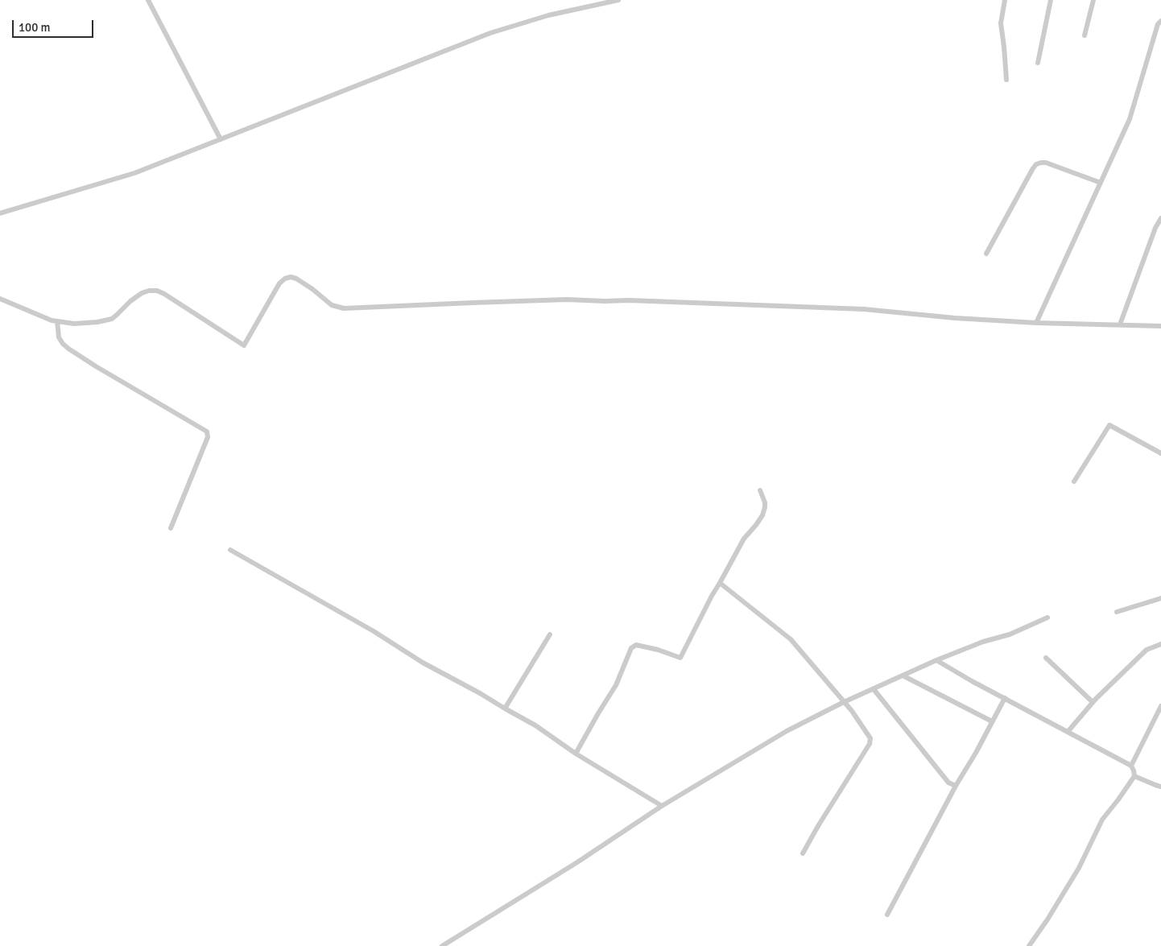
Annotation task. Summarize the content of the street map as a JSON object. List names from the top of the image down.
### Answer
{
  "scale_bar": "100 m"
}
